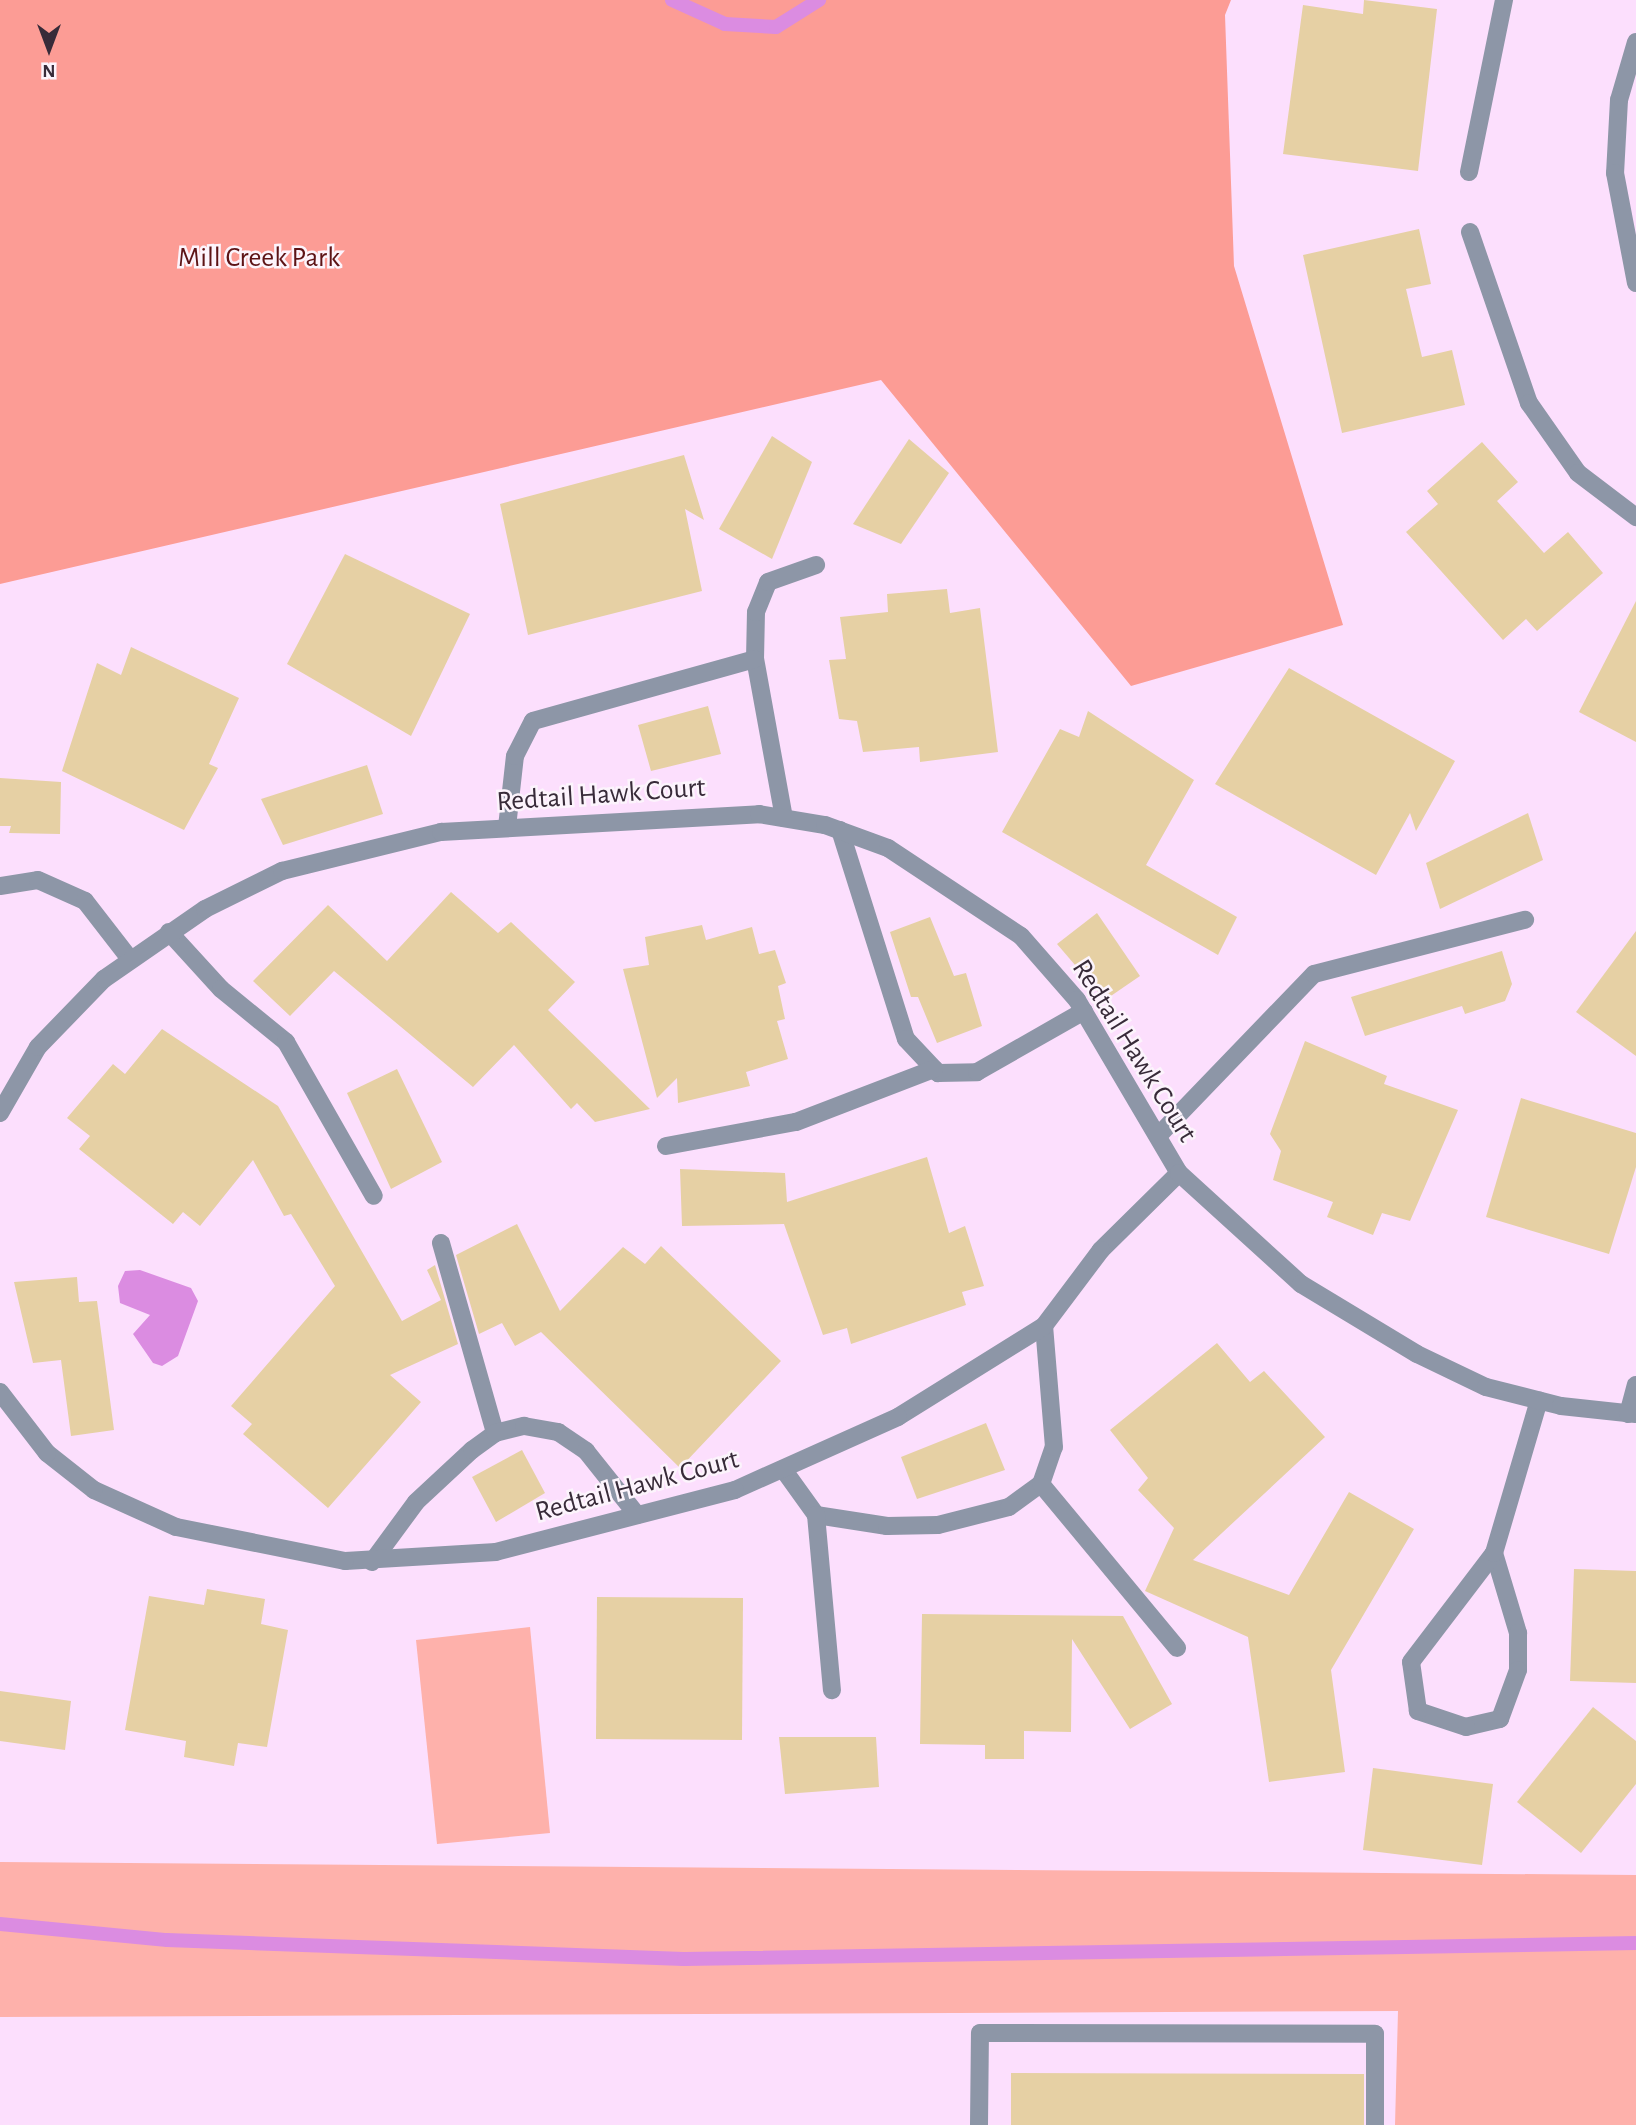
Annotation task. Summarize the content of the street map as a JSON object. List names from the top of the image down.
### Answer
{
  "streets": {
    "street": ["Redtail Hawk Court"]
  },
  "parks": ["Mill Creek Park"],
  "north": "bottom"
}
